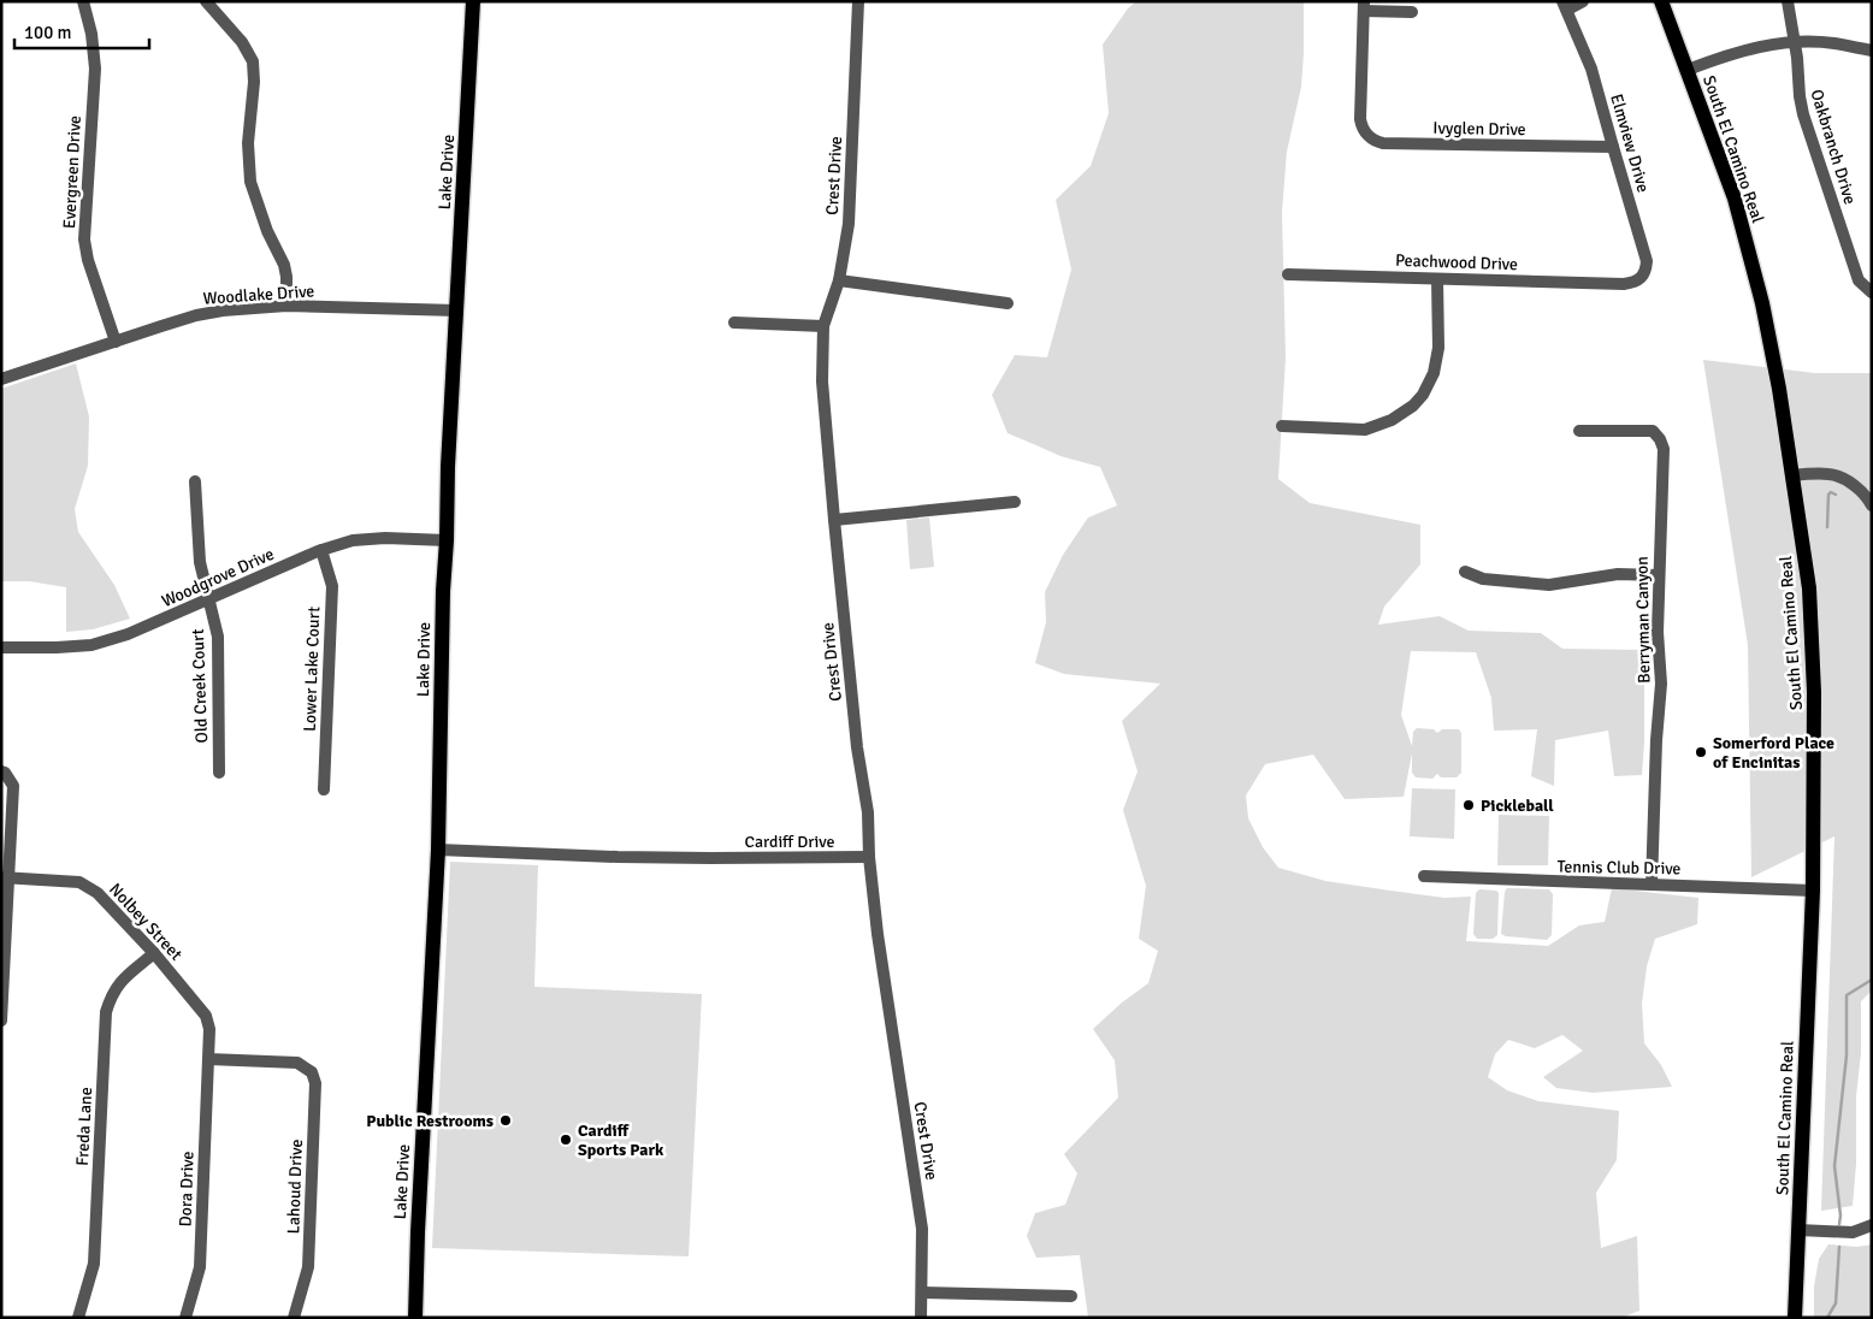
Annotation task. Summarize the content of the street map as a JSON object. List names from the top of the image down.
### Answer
{
  "streets": {
    "main road": ["South El Camino Real", "Lake Drive"],
    "street": [
      "Ivyglen Drive",
      "Elmview Drive",
      "Oakbranch Drive",
      "Evergreen Drive",
      "Crest Drive",
      "Peachwood Drive",
      "Woodlake Drive",
      "Woodgrove Drive",
      "Berryman Canyon",
      "Lower Lake Court",
      "Old Creek Court",
      "Cardiff Drive",
      "Tennis Club Drive",
      "Nolbey Street",
      "Freda Lane",
      "Lahoud Drive",
      "Dora Drive"
    ]
  },
  "crossings": [
    ["Ivyglen Drive", "Elmview Drive"],
    ["Elmview Drive", "Peachwood Drive"],
    ["South El Camino Real", "Tennis Club Drive"],
    ["Evergreen Drive", "Woodlake Drive"],
    ["Lake Drive", "Woodlake Drive"],
    ["Lake Drive", "Woodgrove Drive"],
    ["Lake Drive", "Cardiff Drive"],
    ["Crest Drive", "Cardiff Drive"],
    ["Woodgrove Drive", "Lower Lake Court"],
    ["Woodgrove Drive", "Old Creek Court"],
    ["Berryman Canyon", "Tennis Club Drive"],
    ["Nolbey Street", "Freda Lane"],
    ["Nolbey Street", "Lahoud Drive"],
    ["Nolbey Street", "Dora Drive"],
    ["Lahoud Drive", "Dora Drive"]
  ],
  "places": [
    "Somerford Place of Encinitas",
    "Pickleball",
    "Public Restrooms",
    "Cardiff Sports Park"
  ],
  "scale_bar": "100 m"
}
